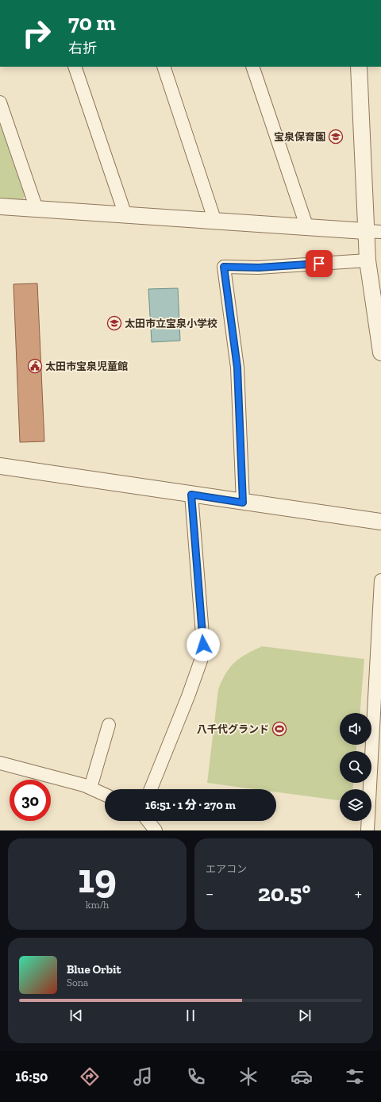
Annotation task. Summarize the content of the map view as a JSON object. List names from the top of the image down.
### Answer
{
  "places": {
    "school or university": ["宝泉保育園", "太田市立宝泉小学校"],
    "public building": ["太田市宝泉児童館"],
    "sports": ["八千代グランド"]
  },
  "page": {
    "turn": ["70 m", "右折"],
    "limit": "30",
    "trip": "16:51 · 1 分 · 270 m",
    "tile": [
      ["19", "km/h"],
      "エアコン"
    ],
    "heat": ["−", "20.5°", "+"],
    "song": ["Blue Orbit", "Sona"],
    "tabs": "16:50"
  }
}
